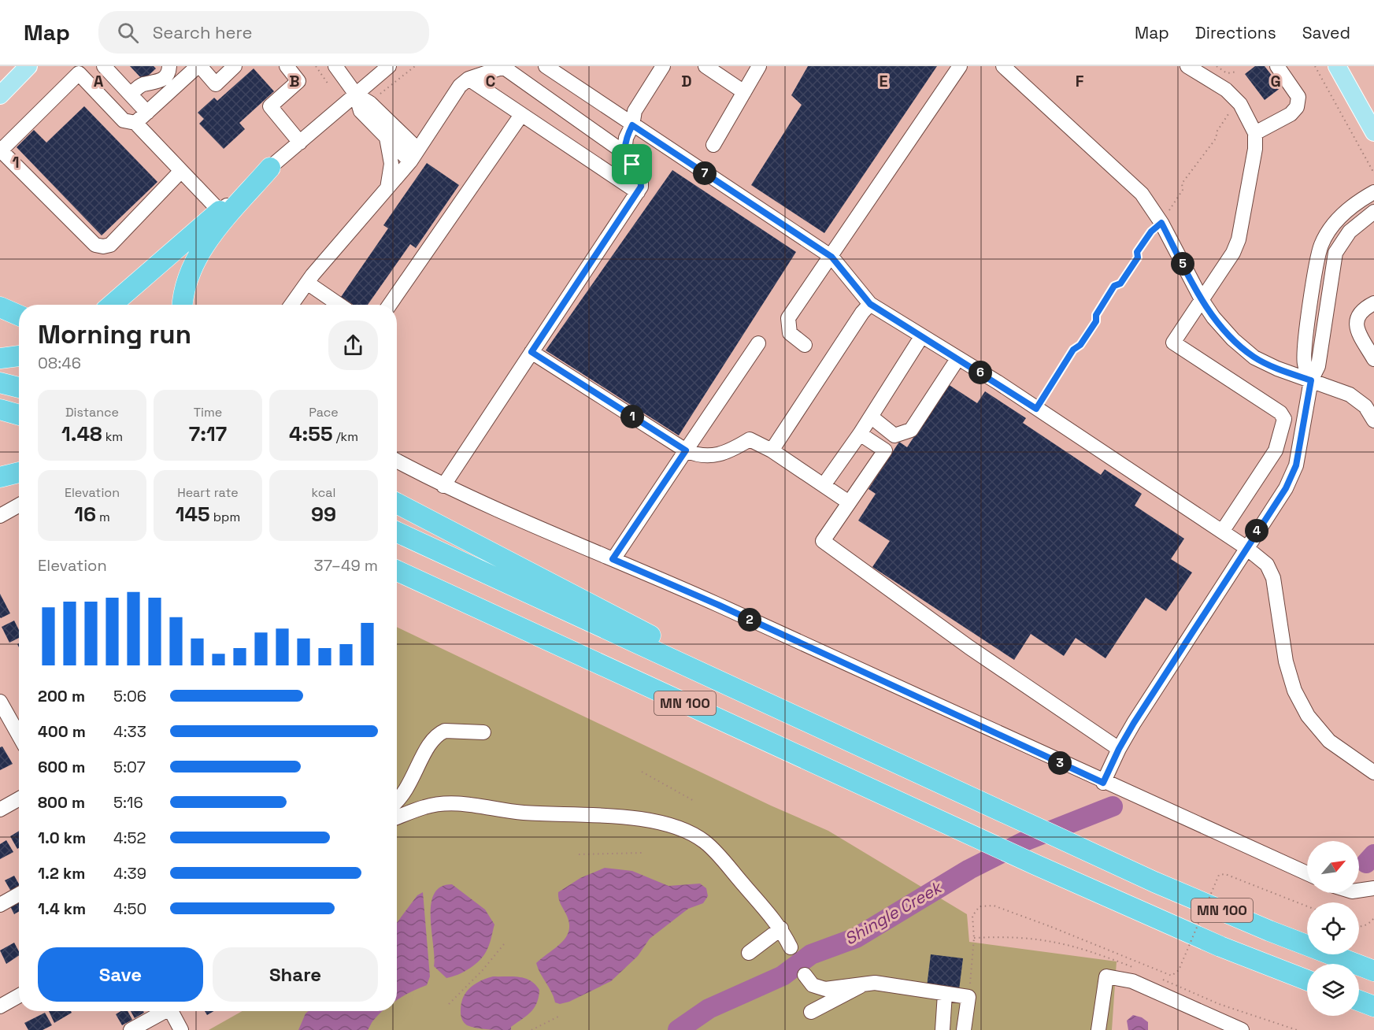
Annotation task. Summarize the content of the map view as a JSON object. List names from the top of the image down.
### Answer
{
  "streets": {
    "highway": ["MN 100"]
  },
  "water": ["Shingle Creek"],
  "north": "top right",
  "page": {
    "header": "Map",
    "search": "Search here",
    "nav": ["Map", "Directions", "Saved"],
    "pins": [
      "7",
      "5",
      "6",
      "1",
      "4",
      "2",
      "3"
    ],
    "heading": ["Morning run", "08:46"],
    "stats": [
      ["Distance", "1.48 km"],
      ["Time", "7:17"],
      ["Pace", "4:55 /km"],
      ["Elevation", "16 m"],
      ["Heart rate", "145 bpm"],
      ["kcal", "99"]
    ],
    "chart": ["Elevation", "37–49 m"],
    "list": [
      {
        "name": "200 m",
        "note": "5:06"
      },
      {
        "name": "400 m",
        "note": "4:33"
      },
      {
        "name": "600 m",
        "note": "5:07"
      },
      {
        "name": "800 m",
        "note": "5:16"
      },
      {
        "name": "1.0 km",
        "note": "4:52"
      },
      {
        "name": "1.2 km",
        "note": "4:39"
      },
      {
        "name": "1.4 km",
        "note": "4:50"
      }
    ],
    "buttons": ["Save", "Share"]
  },
  "grid": {
    "columns": [
      "A",
      "B",
      "C",
      "D",
      "E",
      "F",
      "G"
    ],
    "rows": ["1"]
  }
}
